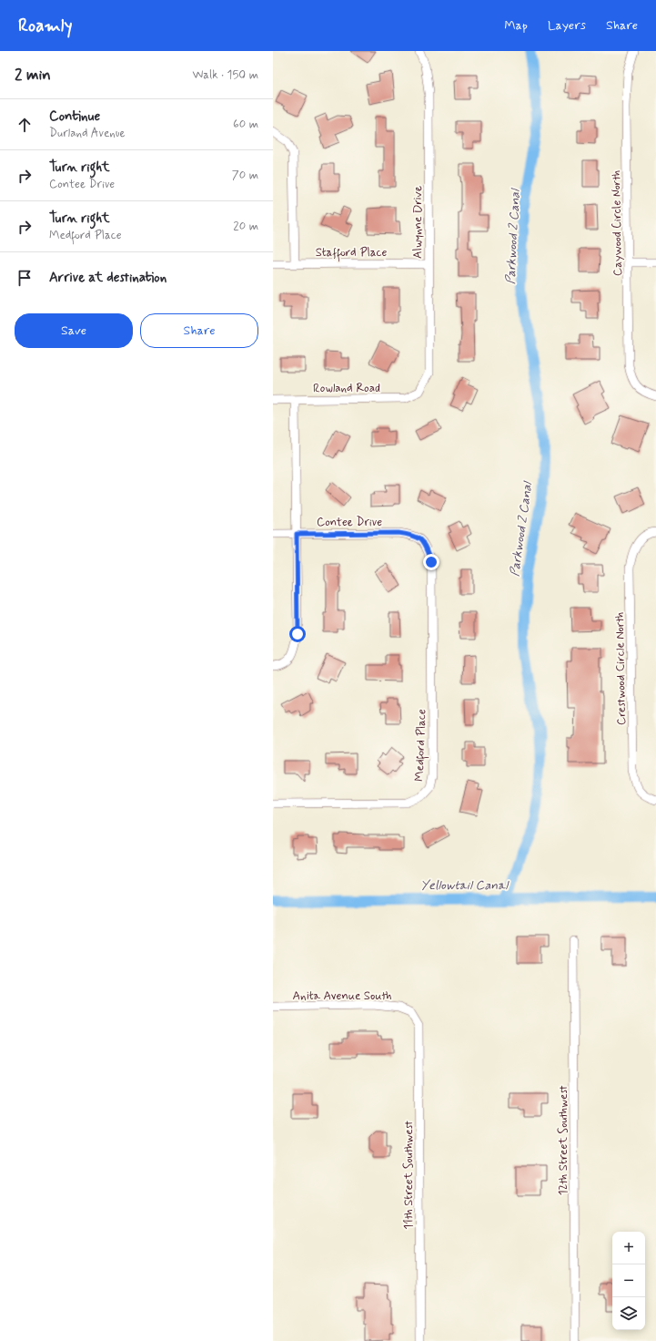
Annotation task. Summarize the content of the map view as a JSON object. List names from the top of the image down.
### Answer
{
  "streets": {
    "street": [
      "Alwynne Drive",
      "Caywood Circle North",
      "Stafford Place",
      "Rowland Road",
      "Contee Drive",
      "Crestwood Circle North",
      "Medford Place",
      "Anita Avenue South",
      "12th Street Southwest",
      "11th Street Southwest"
    ]
  },
  "crossings": [
    ["Alwynne Drive", "Stafford Place"],
    ["Alwynne Drive", "Rowland Road"],
    ["Contee Drive", "Medford Place"],
    ["Anita Avenue South", "11th Street Southwest"]
  ],
  "water": ["Parkwood 2 Canal", "Yellowtail Canal"],
  "page": {
    "header": "Roamly",
    "nav": ["Map", "Layers", "Share"],
    "heading": ["2 min", "Walk · 150 m"],
    "list": [
      ["Continue", "Durland Avenue", "60 m"],
      ["Turn right", "Contee Drive", "70 m"],
      ["Turn right", "Medford Place", "20 m"],
      "Arrive at destination"
    ],
    "buttons": ["Save", "Share"],
    "map_buttons": ["+", "−"]
  }
}
